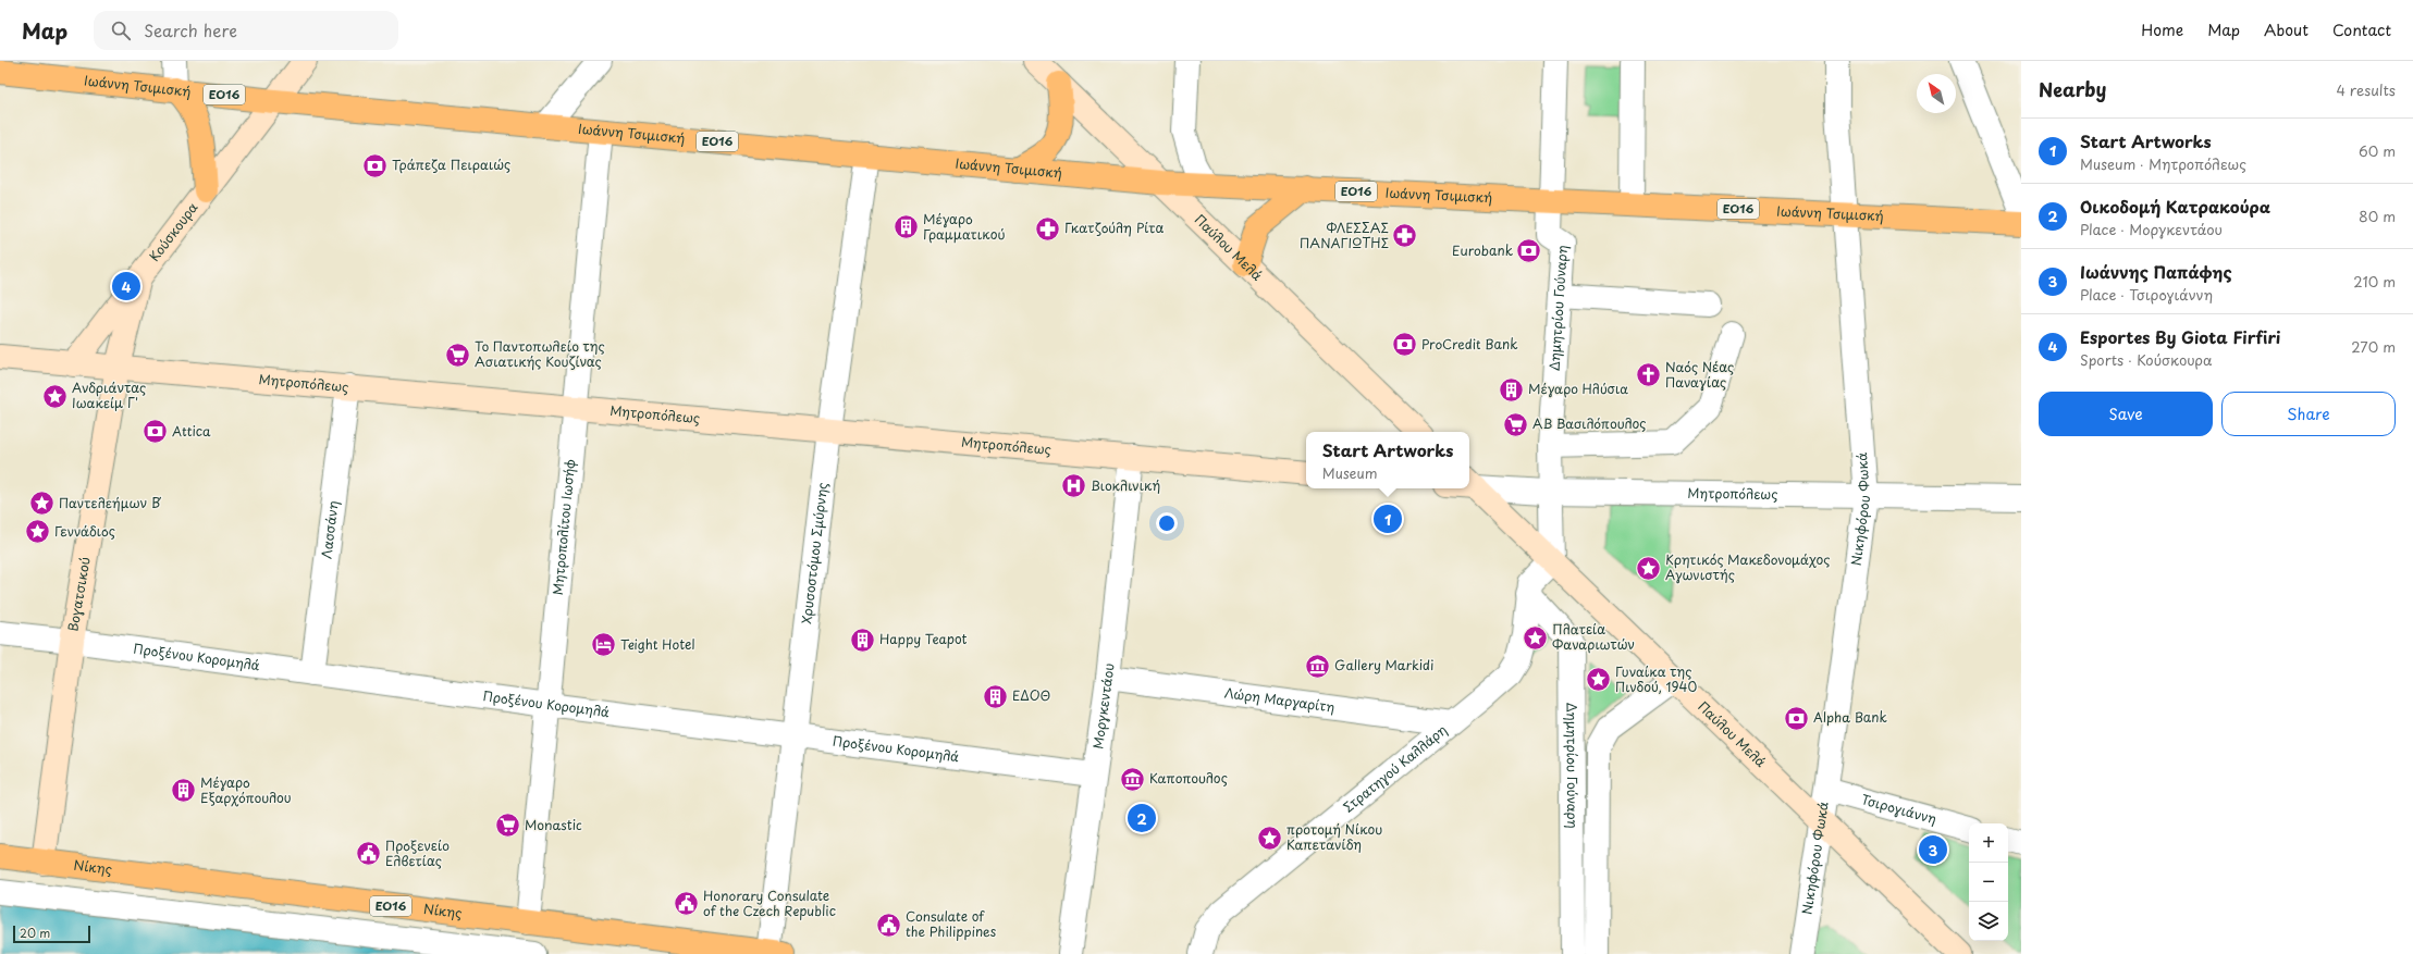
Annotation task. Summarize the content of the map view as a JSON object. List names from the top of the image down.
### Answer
{
  "streets": {
    "main road": [
      "Ιωάννη Τσιμισκή",
      "ΕΟ16",
      "Κούσκουρα",
      "Παύλου Μελά",
      "Μητροπόλεως",
      "Βογατσικού",
      "Νίκης"
    ],
    "street": [
      "Δημητρίου Γούναρη",
      "Νικηφόρου Φωκά",
      "Μητροπολίτου Ιωσήφ",
      "Λασσάνη",
      "Χρυσοστόμου Σμύρνης",
      "Προξένου Κορομηλά",
      "Λώρη Μαργαρίτη",
      "Μοργκεντάου",
      "Στρατηγού Καλλάρη",
      "Τσιρογιάννη"
    ]
  },
  "crossings": [
    ["Ιωάννη Τσιμισκή", "Κούσκουρα"],
    ["Ιωάννη Τσιμισκή", "Παύλου Μελά"],
    ["Ιωάννη Τσιμισκή", "Δημητρίου Γούναρη"],
    ["Ιωάννη Τσιμισκή", "Νικηφόρου Φωκά"],
    ["Ιωάννη Τσιμισκή", "Μητροπολίτου Ιωσήφ"],
    ["Ιωάννη Τσιμισκή", "Χρυσοστόμου Σμύρνης"],
    ["Κούσκουρα", "Μητροπόλεως"],
    ["Κούσκουρα", "Βογατσικού"],
    ["Παύλου Μελά", "Δημητρίου Γούναρη"],
    ["Παύλου Μελά", "Μητροπόλεως"],
    ["Παύλου Μελά", "Νικηφόρου Φωκά"],
    ["Παύλου Μελά", "Στρατηγού Καλλάρη"],
    ["Δημητρίου Γούναρη", "Μητροπόλεως"],
    ["Δημητρίου Γούναρη", "Στρατηγού Καλλάρη"],
    ["Μητροπόλεως", "Νικηφόρου Φωκά"],
    ["Μητροπόλεως", "Μητροπολίτου Ιωσήφ"],
    ["Μητροπόλεως", "Λασσάνη"],
    ["Μητροπόλεως", "Χρυσοστόμου Σμύρνης"],
    ["Μητροπόλεως", "Βογατσικού"],
    ["Μητροπόλεως", "Μοργκεντάου"],
    ["Νικηφόρου Φωκά", "Τσιρογιάννη"],
    ["Μητροπολίτου Ιωσήφ", "Προξένου Κορομηλά"],
    ["Μητροπολίτου Ιωσήφ", "Νίκης"],
    ["Λασσάνη", "Προξένου Κορομηλά"],
    ["Χρυσοστόμου Σμύρνης", "Προξένου Κορομηλά"],
    ["Χρυσοστόμου Σμύρνης", "Νίκης"],
    ["Βογατσικού", "Προξένου Κορομηλά"],
    ["Βογατσικού", "Νίκης"],
    ["Προξένου Κορομηλά", "Μοργκεντάου"],
    ["Λώρη Μαργαρίτη", "Μοργκεντάου"],
    ["Λώρη Μαργαρίτη", "Στρατηγού Καλλάρη"]
  ],
  "places": {
    "bank": [
      "Τράπεζα Πειραιώς",
      "Eurobank",
      "ProCredit Bank",
      "Attica",
      "Alpha Bank"
    ],
    "building": [
      "Μέγαρο Γραμματικού",
      "Μέγαρο Ηλύσια",
      "Happy Teapot",
      "ΕΔΟΘ",
      "Μέγαρο Εξαρχόπουλου"
    ],
    "pharmacy": ["Γκατζούλη Ρίτα", "ΦΛΕΣΣΑΣ ΠΑΝΑΓΙΩΤΗΣ"],
    "supermarket": ["Το Παντοπωλείο της Ασιατικής Κουζίνας", "ΑΒ Βασιλόπουλος", "Monastic"],
    "church": ["Ναός Νέας Παναγίας"],
    "place": [
      "Ανδριάντας Ιωακείμ Γ'",
      "Παντελεήμων Β΄",
      "Γεννάδιος",
      "Κρητικός Μακεδονομάχος Αγωνιστής",
      "Πλατεία Φαναριωτών",
      "Γυναίκα της Πινδού, 1940",
      "προτομή Νίκου Καπετανίδη"
    ],
    "hospital": ["Βιοκλινική"],
    "hotel": ["Teight Hotel"],
    "museum": ["Gallery Markidi", "Καποπουλος"],
    "public building": ["Προξενείο Ελβετίας", "Honorary Consulate of the Czech Republic", "Consulate of the Philippines"]
  },
  "scale_bar": "20 m",
  "north": "top left",
  "page": {
    "header": "Map",
    "search": "Search here",
    "nav": [
      "Home",
      "Map",
      "About",
      "Contact"
    ],
    "heading": ["Nearby", "4 results"],
    "list": [
      {
        "mark": "1",
        "name": "Start Artworks",
        "note": "Museum · Μητροπόλεως",
        "value": "60 m"
      },
      {
        "mark": "2",
        "name": "Οικοδομή Κατρακούρα",
        "note": "Place · Μοργκεντάου",
        "value": "80 m"
      },
      {
        "mark": "3",
        "name": "Ιωάννης Παπάφης",
        "note": "Place · Τσιρογιάννη",
        "value": "210 m"
      },
      {
        "mark": "4",
        "name": "Esportes By Giota Firfiri",
        "note": "Sports · Κούσκουρα",
        "value": "270 m"
      }
    ],
    "pins": [
      "4",
      "1",
      "2",
      "3"
    ],
    "buttons": ["Save", "Share"],
    "popup": ["Start Artworks", "Museum"],
    "map_buttons": ["+", "−"],
    "scale": "20 m"
  }
}
